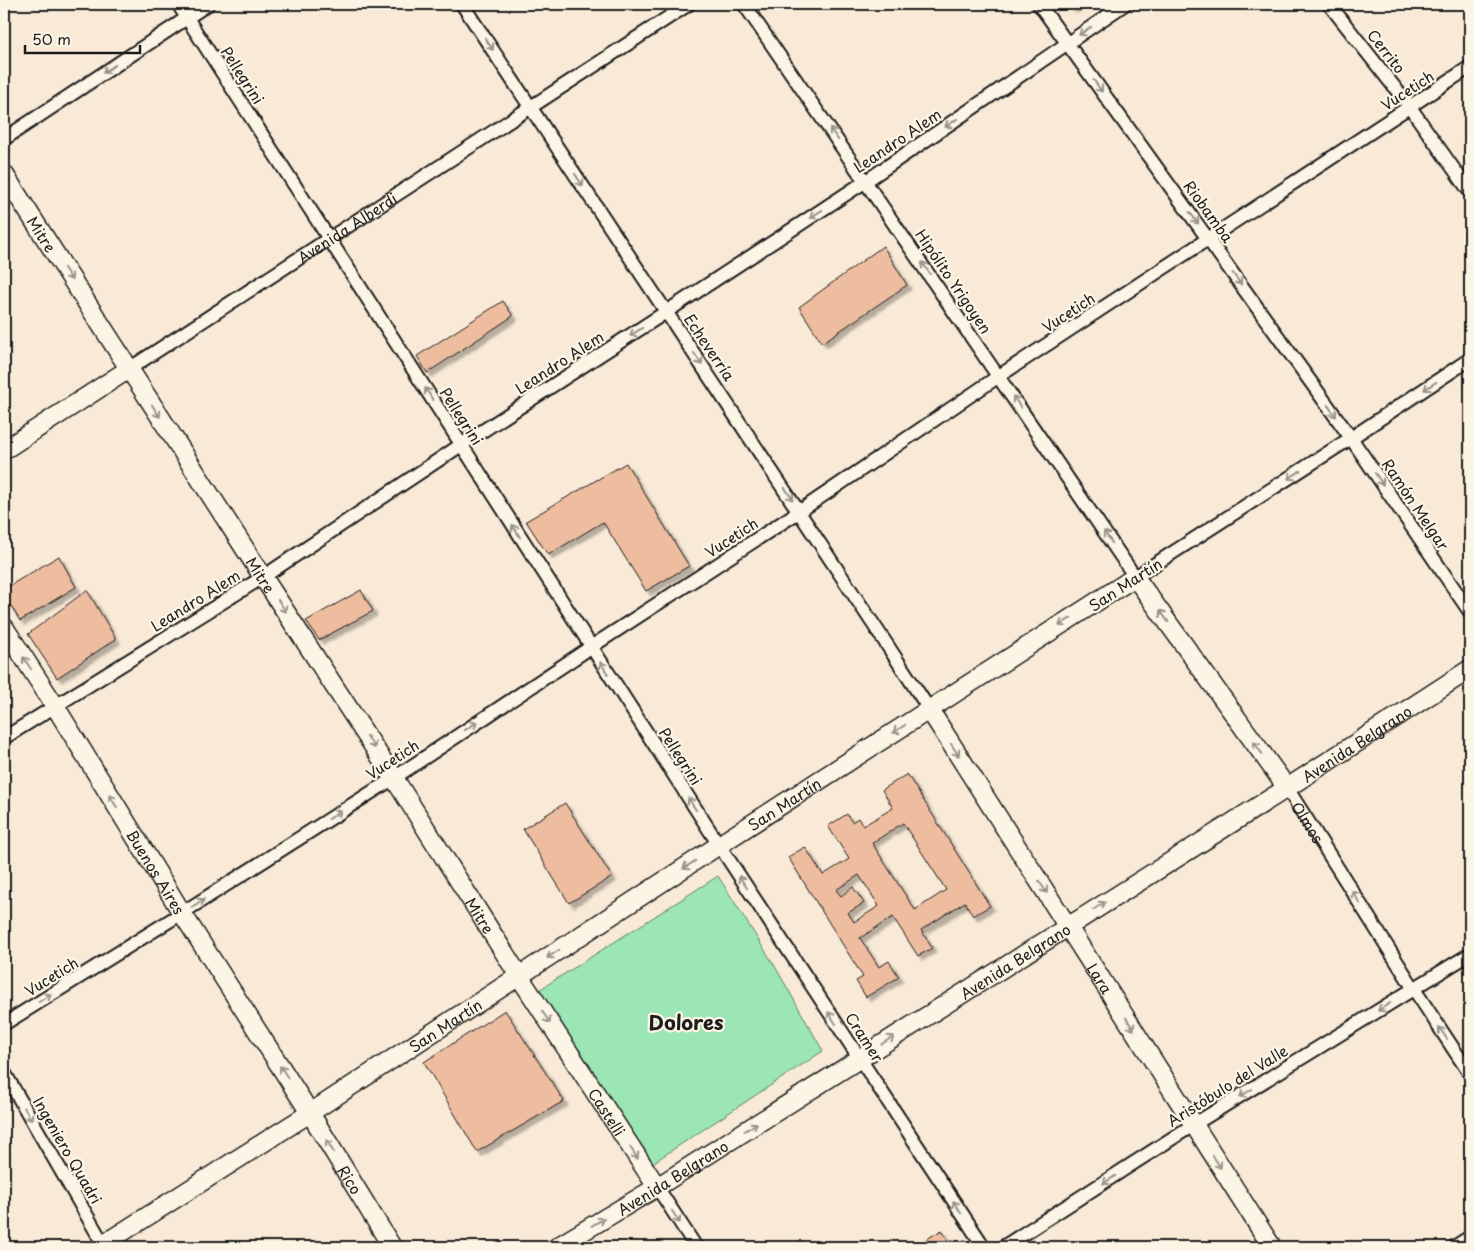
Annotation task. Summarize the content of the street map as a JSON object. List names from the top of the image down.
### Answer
{
  "streets": {
    "main road": [
      "Avenida Alberdi",
      "Mitre",
      "San Martín",
      "Avenida Belgrano",
      "Olmos",
      "Buenos Aires",
      "Lara",
      "Castelli",
      "Rico"
    ],
    "street": [
      "Cerrito",
      "Pellegrini",
      "Vucetich",
      "Leandro Alem",
      "Riobamba",
      "Hipólito Yrigoyen",
      "Echeverría",
      "Ramón Melgar",
      "Cramer",
      "Aristóbulo del Valle",
      "Ingeniero Quadri"
    ]
  },
  "crossings": [
    ["Cerrito", "Vucetich"],
    ["Pellegrini", "Vucetich"],
    ["Pellegrini", "Leandro Alem"],
    ["Pellegrini", "Avenida Alberdi"],
    ["Pellegrini", "San Martín"],
    ["Pellegrini", "Cramer"],
    ["Vucetich", "Riobamba"],
    ["Vucetich", "Mitre"],
    ["Vucetich", "Hipólito Yrigoyen"],
    ["Vucetich", "Echeverría"],
    ["Vucetich", "Buenos Aires"],
    ["Leandro Alem", "Riobamba"],
    ["Leandro Alem", "Mitre"],
    ["Leandro Alem", "Hipólito Yrigoyen"],
    ["Leandro Alem", "Echeverría"],
    ["Leandro Alem", "Buenos Aires"],
    ["Riobamba", "Ramón Melgar"],
    ["Riobamba", "San Martín"],
    ["Avenida Alberdi", "Mitre"],
    ["Avenida Alberdi", "Echeverría"],
    ["Mitre", "San Martín"],
    ["Mitre", "Castelli"],
    ["Hipólito Yrigoyen", "San Martín"],
    ["Hipólito Yrigoyen", "Olmos"],
    ["Echeverría", "San Martín"],
    ["Echeverría", "Lara"],
    ["Ramón Melgar", "San Martín"],
    ["San Martín", "Olmos"],
    ["San Martín", "Buenos Aires"],
    ["San Martín", "Lara"],
    ["San Martín", "Cramer"],
    ["San Martín", "Castelli"],
    ["San Martín", "Ingeniero Quadri"],
    ["San Martín", "Rico"],
    ["Avenida Belgrano", "Olmos"],
    ["Avenida Belgrano", "Lara"],
    ["Avenida Belgrano", "Cramer"],
    ["Avenida Belgrano", "Castelli"],
    ["Olmos", "Aristóbulo del Valle"],
    ["Buenos Aires", "Rico"],
    ["Lara", "Aristóbulo del Valle"]
  ],
  "one_way": [
    "Pellegrini",
    "Vucetich",
    "Leandro Alem",
    "Riobamba",
    "Mitre",
    "Hipólito Yrigoyen",
    "Echeverría",
    "Ramón Melgar",
    "San Martín",
    "Avenida Belgrano",
    "Olmos",
    "Buenos Aires",
    "Lara",
    "Cramer",
    "Aristóbulo del Valle",
    "Castelli",
    "Ingeniero Quadri",
    "Rico"
  ],
  "districts": ["Dolores"],
  "scale_bar": "50 m"
}
